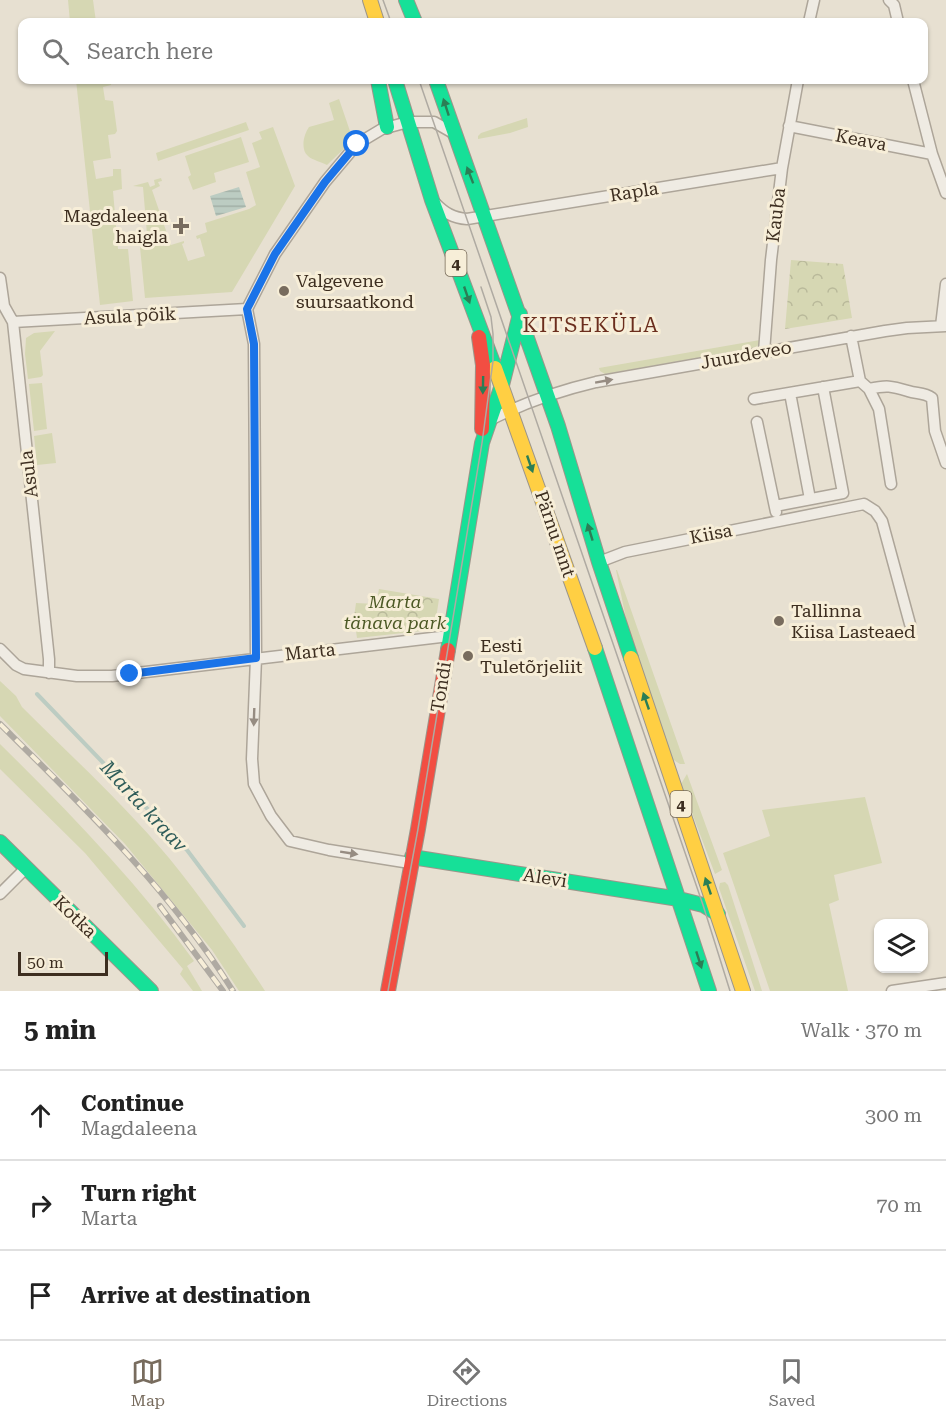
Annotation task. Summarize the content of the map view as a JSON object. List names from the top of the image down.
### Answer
{
  "streets": {
    "main road": [
      "4",
      "Pärnu mnt",
      "Tondi",
      "Alevi",
      "Kotka"
    ],
    "street": [
      "Keava",
      "Rapla",
      "Kauba",
      "Asula põik",
      "Juurdeveo",
      "Asula",
      "Kiisa",
      "Marta"
    ]
  },
  "crossings": [
    ["Keava", "Kauba"],
    ["Rapla", "Kauba"],
    ["Rapla", "Pärnu mnt"],
    ["Kauba", "Juurdeveo"],
    ["Asula põik", "Asula"],
    ["Juurdeveo", "Pärnu mnt"],
    ["Juurdeveo", "Tondi"],
    ["Asula", "Marta"],
    ["Pärnu mnt", "Kiisa"],
    ["Pärnu mnt", "Tondi"],
    ["Pärnu mnt", "Alevi"],
    ["Marta", "Tondi"],
    ["Tondi", "Alevi"]
  ],
  "one_way": ["Juurdeveo"],
  "districts": ["KITSEKÜLA"],
  "water": ["Marta kraav"],
  "parks": ["Marta tänava park"],
  "places": {
    "health": ["Magdaleena haigla"],
    "other": ["Valgevene suursaatkond", "Tallinna Kiisa Lasteaed", "Eesti Tuletõrjeliit"]
  },
  "scale_bar": "50 m",
  "page": {
    "search": "Search here",
    "scale": "50 m",
    "heading": ["5 min", "Walk · 370 m"],
    "list": [
      ["Continue", "Magdaleena", "300 m"],
      ["Turn right", "Marta", "70 m"],
      "Arrive at destination"
    ],
    "nav": ["Map", "Directions", "Saved"]
  }
}
